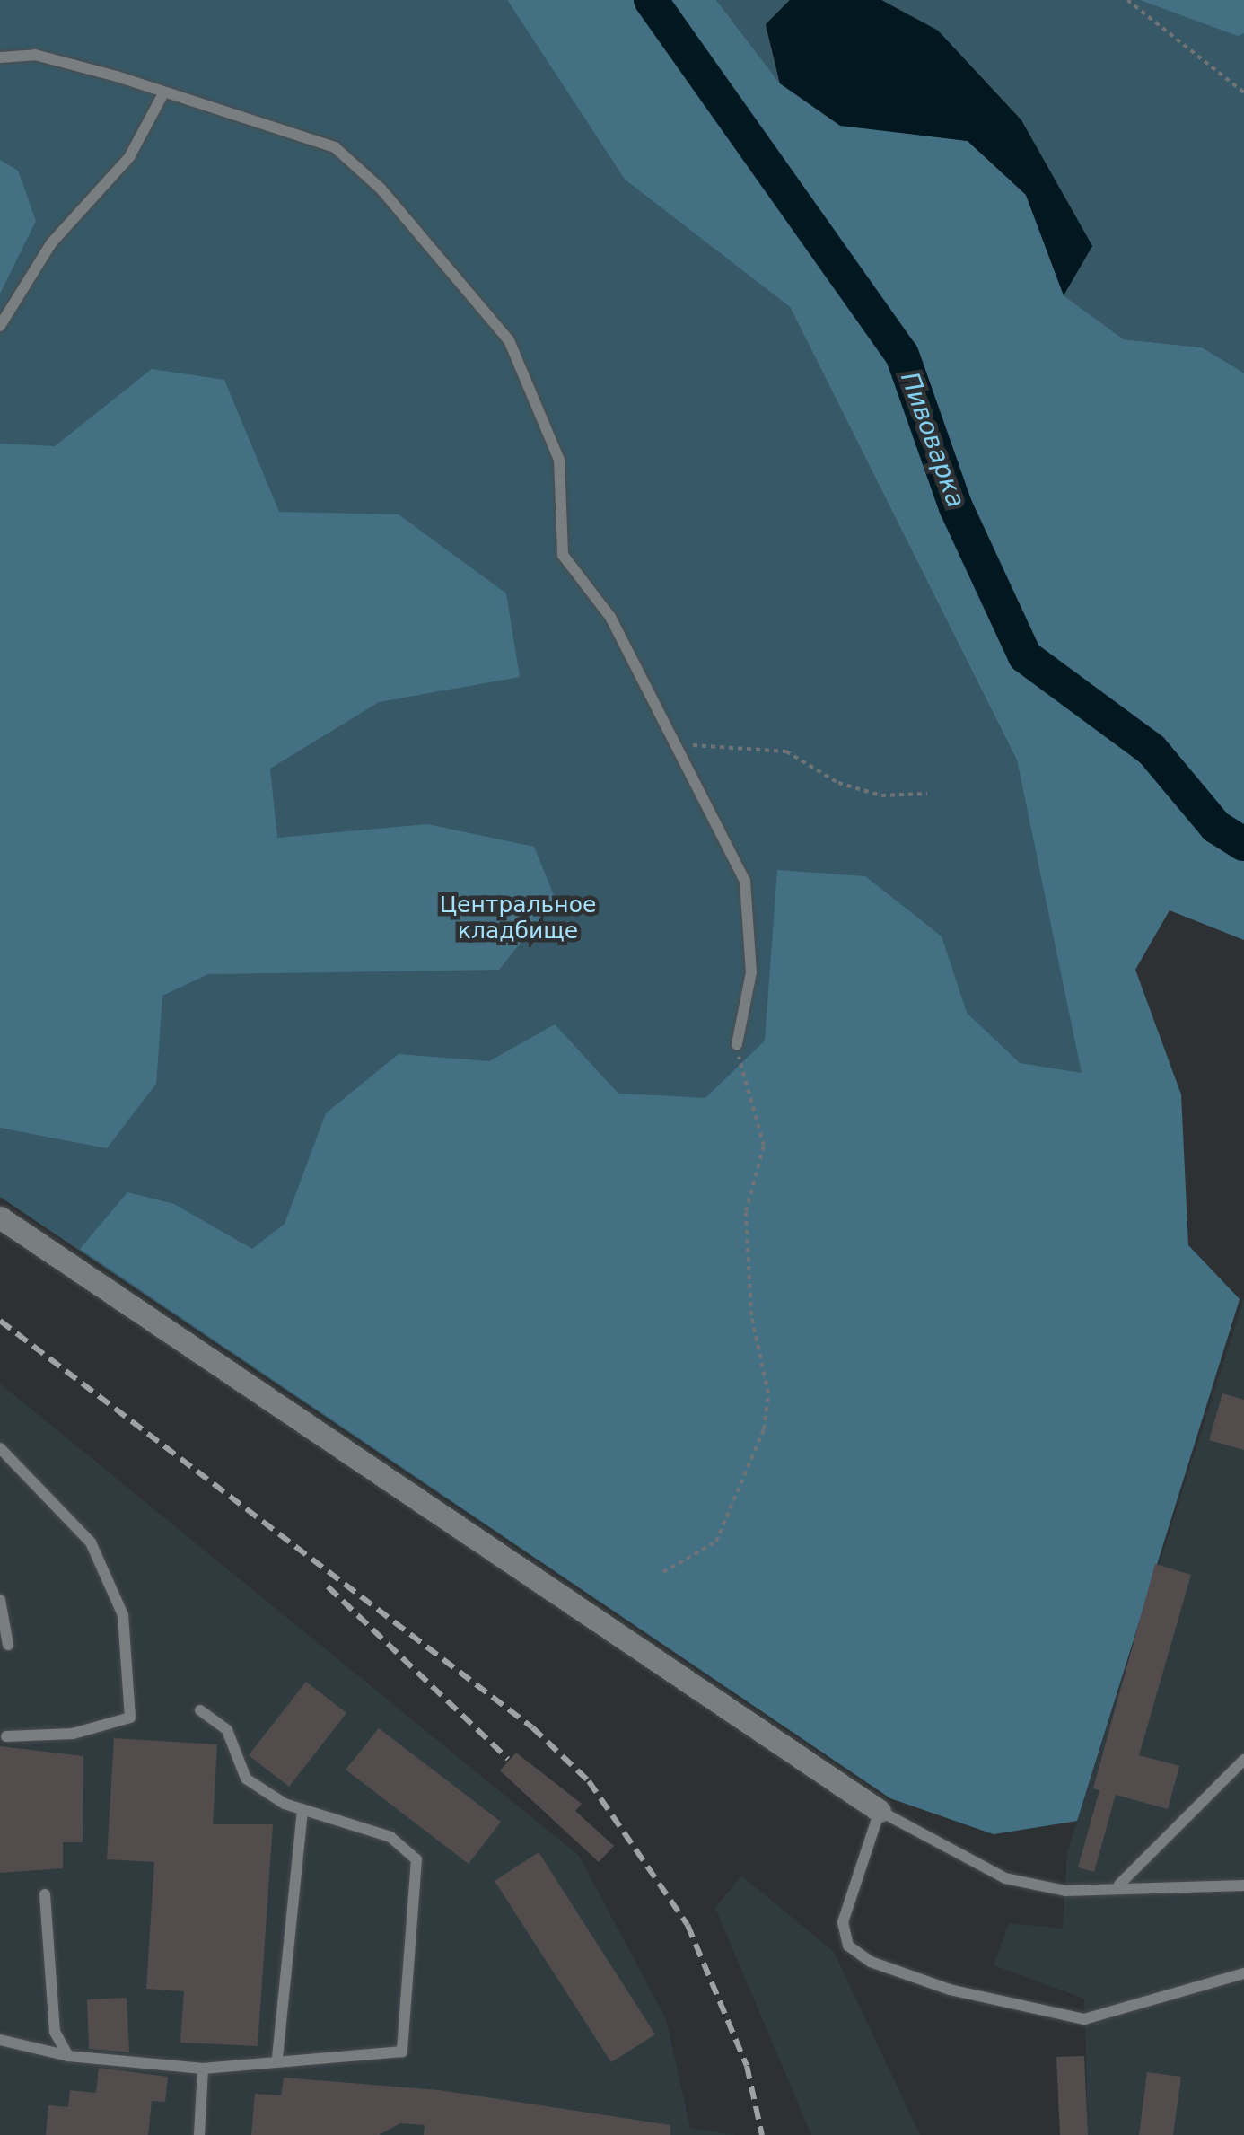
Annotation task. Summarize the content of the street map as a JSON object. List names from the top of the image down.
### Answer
{
  "water": ["Пивоварка"],
  "parks": ["Центральное кладбище"]
}
